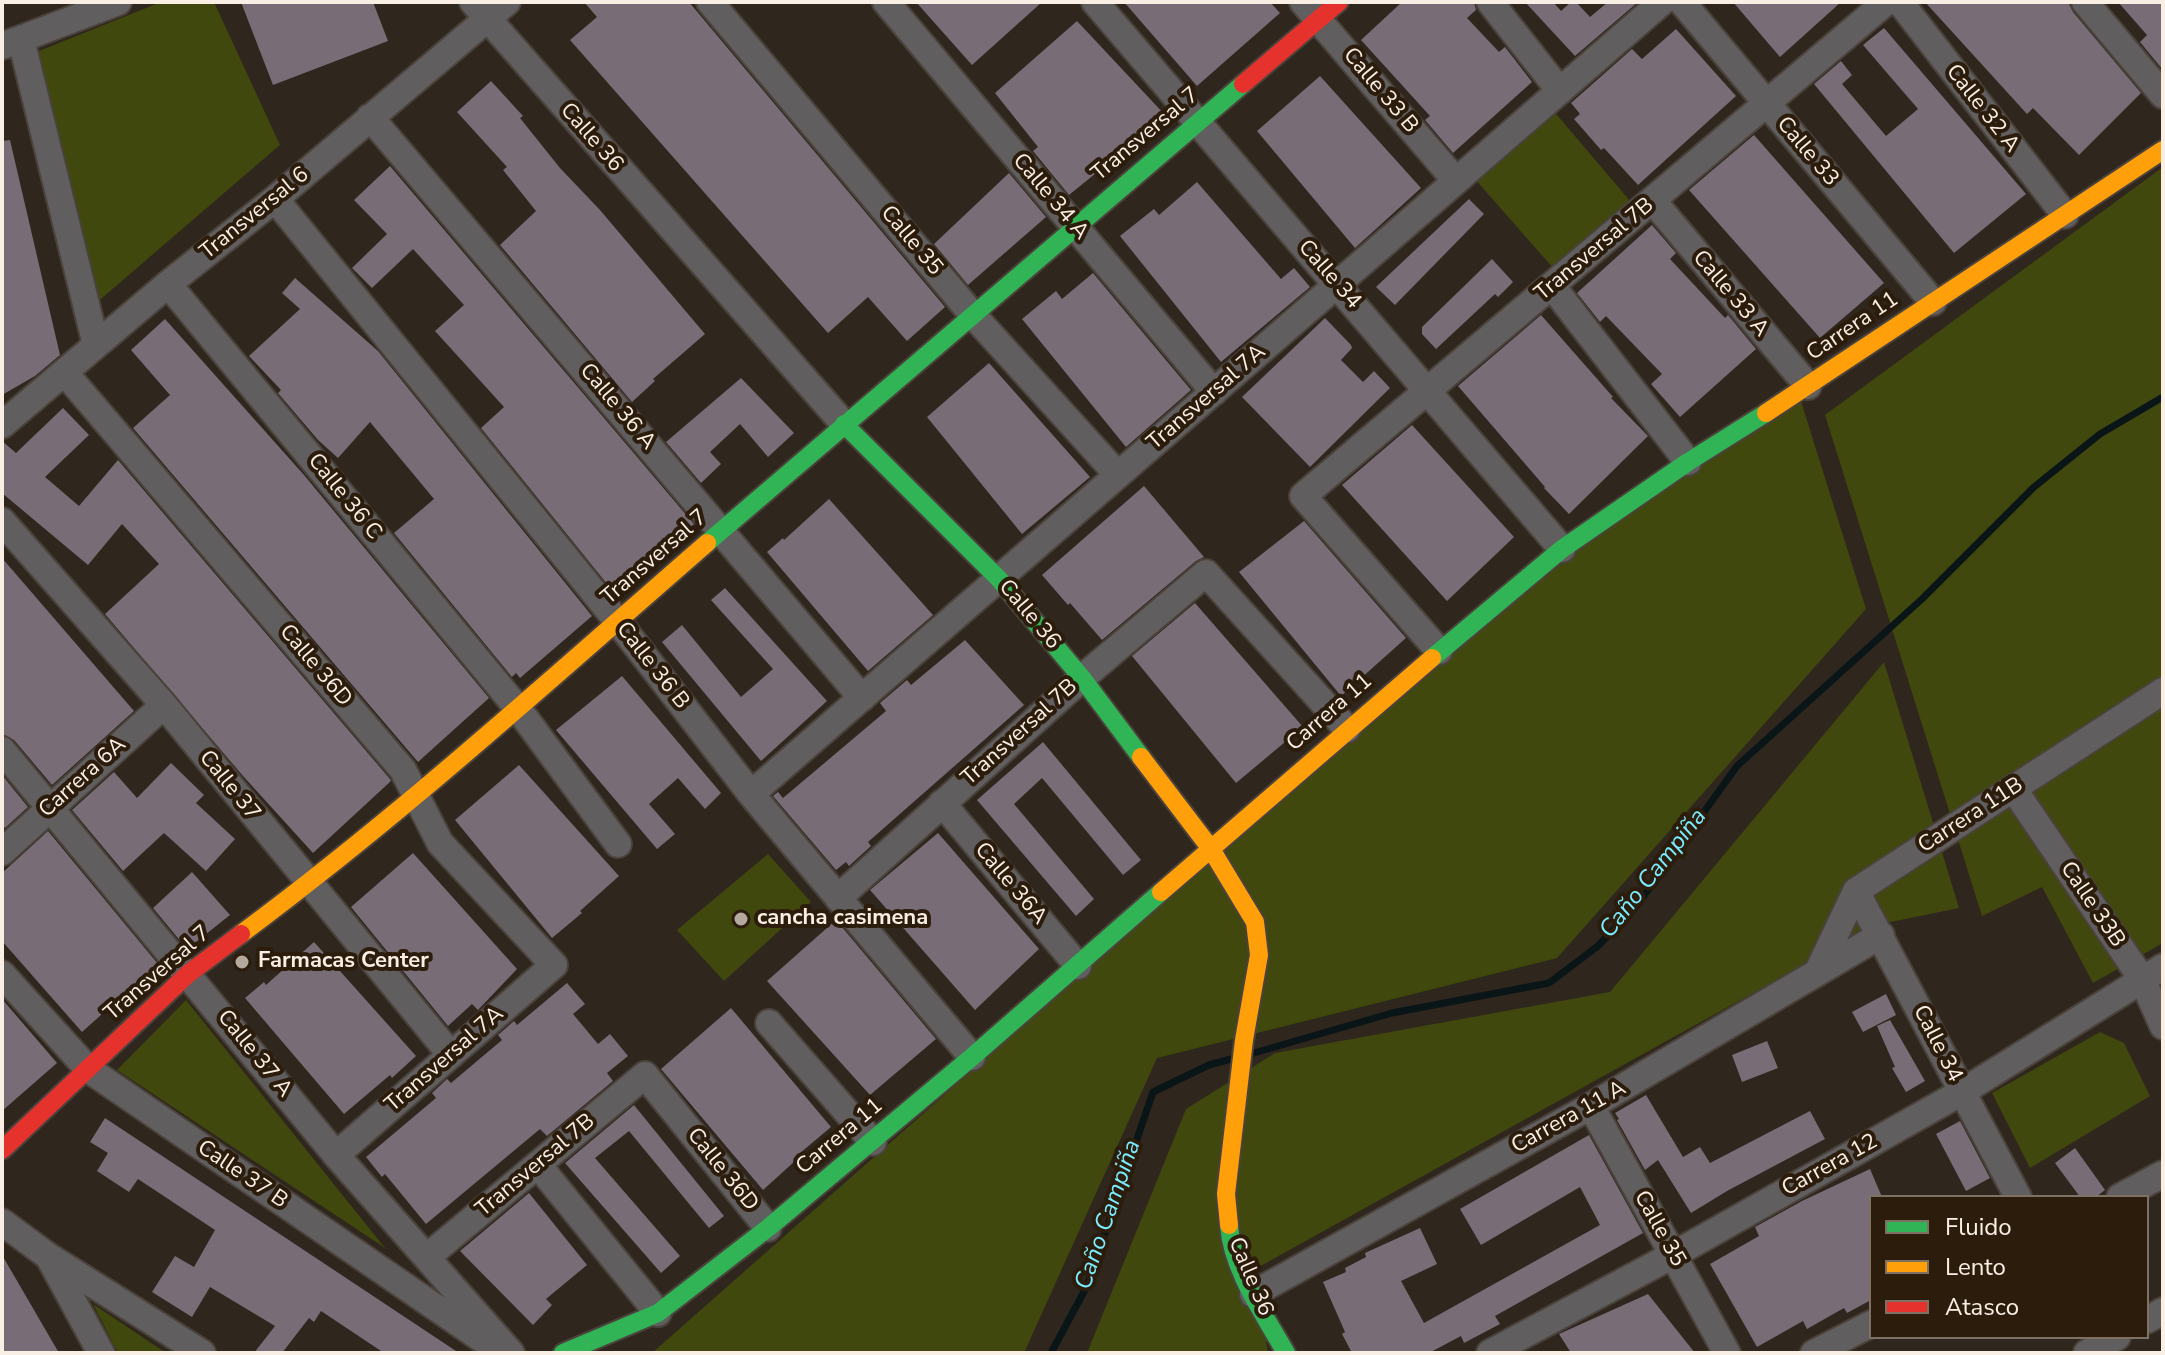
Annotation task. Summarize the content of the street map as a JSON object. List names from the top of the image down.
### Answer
{
  "streets": {
    "street": [
      "Calle 33 B",
      "Calle 32 A",
      "Transversal 7",
      "Calle 36",
      "Calle 33",
      "Calle 34 A",
      "Transversal 6",
      "Calle 35",
      "Transversal 7B",
      "Calle 34",
      "Calle 33 A",
      "Carrera 11",
      "Transversal 7A",
      "Calle 36 A",
      "Calle 36 C",
      "Calle 36D",
      "Calle 36 B",
      "Carrera 6A",
      "Calle 37",
      "Carrera 11B",
      "Calle 36A",
      "Calle 33B",
      "Calle 37 A",
      "Carrera 11 A",
      "Carrera 12",
      "Calle 37 B"
    ]
  },
  "crossings": [
    ["Calle 33 B", "Transversal 7"],
    ["Calle 33 B", "Transversal 7A"],
    ["Calle 32 A", "Carrera 11"],
    ["Transversal 7", "Calle 36"],
    ["Transversal 7", "Calle 34 A"],
    ["Transversal 7", "Calle 35"],
    ["Transversal 7", "Calle 34"],
    ["Transversal 7", "Calle 36 A"],
    ["Transversal 7", "Calle 36 C"],
    ["Transversal 7", "Calle 36D"],
    ["Transversal 7", "Calle 36 B"],
    ["Transversal 7", "Calle 37"],
    ["Transversal 7", "Calle 37 A"],
    ["Transversal 7", "Calle 37 B"],
    ["Calle 36", "Transversal 6"],
    ["Calle 36", "Transversal 7B"],
    ["Calle 36", "Carrera 11"],
    ["Calle 36", "Transversal 7A"],
    ["Calle 36", "Carrera 11 A"],
    ["Calle 33", "Transversal 7B"],
    ["Calle 33", "Carrera 11"],
    ["Calle 34 A", "Transversal 7A"],
    ["Transversal 6", "Calle 36 A"],
    ["Transversal 6", "Calle 36 C"],
    ["Transversal 6", "Calle 36D"],
    ["Transversal 6", "Calle 36 B"],
    ["Calle 35", "Transversal 7A"],
    ["Calle 35", "Carrera 11 A"],
    ["Calle 35", "Carrera 12"],
    ["Transversal 7B", "Calle 34"],
    ["Transversal 7B", "Calle 33 A"],
    ["Transversal 7B", "Carrera 11"],
    ["Transversal 7B", "Calle 36D"],
    ["Transversal 7B", "Calle 36 B"],
    ["Transversal 7B", "Calle 36A"],
    ["Transversal 7B", "Calle 37 A"],
    ["Calle 34", "Carrera 11"],
    ["Calle 34", "Transversal 7A"],
    ["Calle 34", "Carrera 11B"],
    ["Calle 34", "Carrera 11 A"],
    ["Calle 34", "Carrera 12"],
    ["Calle 33 A", "Carrera 11"],
    ["Carrera 11", "Calle 36D"],
    ["Carrera 11", "Calle 36 B"],
    ["Carrera 11", "Calle 36A"],
    ["Transversal 7A", "Calle 36 A"],
    ["Transversal 7A", "Calle 36D"],
    ["Transversal 7A", "Calle 36 B"],
    ["Transversal 7A", "Calle 37"],
    ["Transversal 7A", "Calle 37 A"],
    ["Carrera 6A", "Calle 37"],
    ["Carrera 6A", "Calle 37 A"],
    ["Carrera 11B", "Calle 33B"],
    ["Calle 33B", "Carrera 12"]
  ],
  "water": ["Caño Campiña"],
  "places": ["cancha casimena", "Farmacas Center"],
  "legend": ["Fluido", "Lento", "Atasco"]
}
